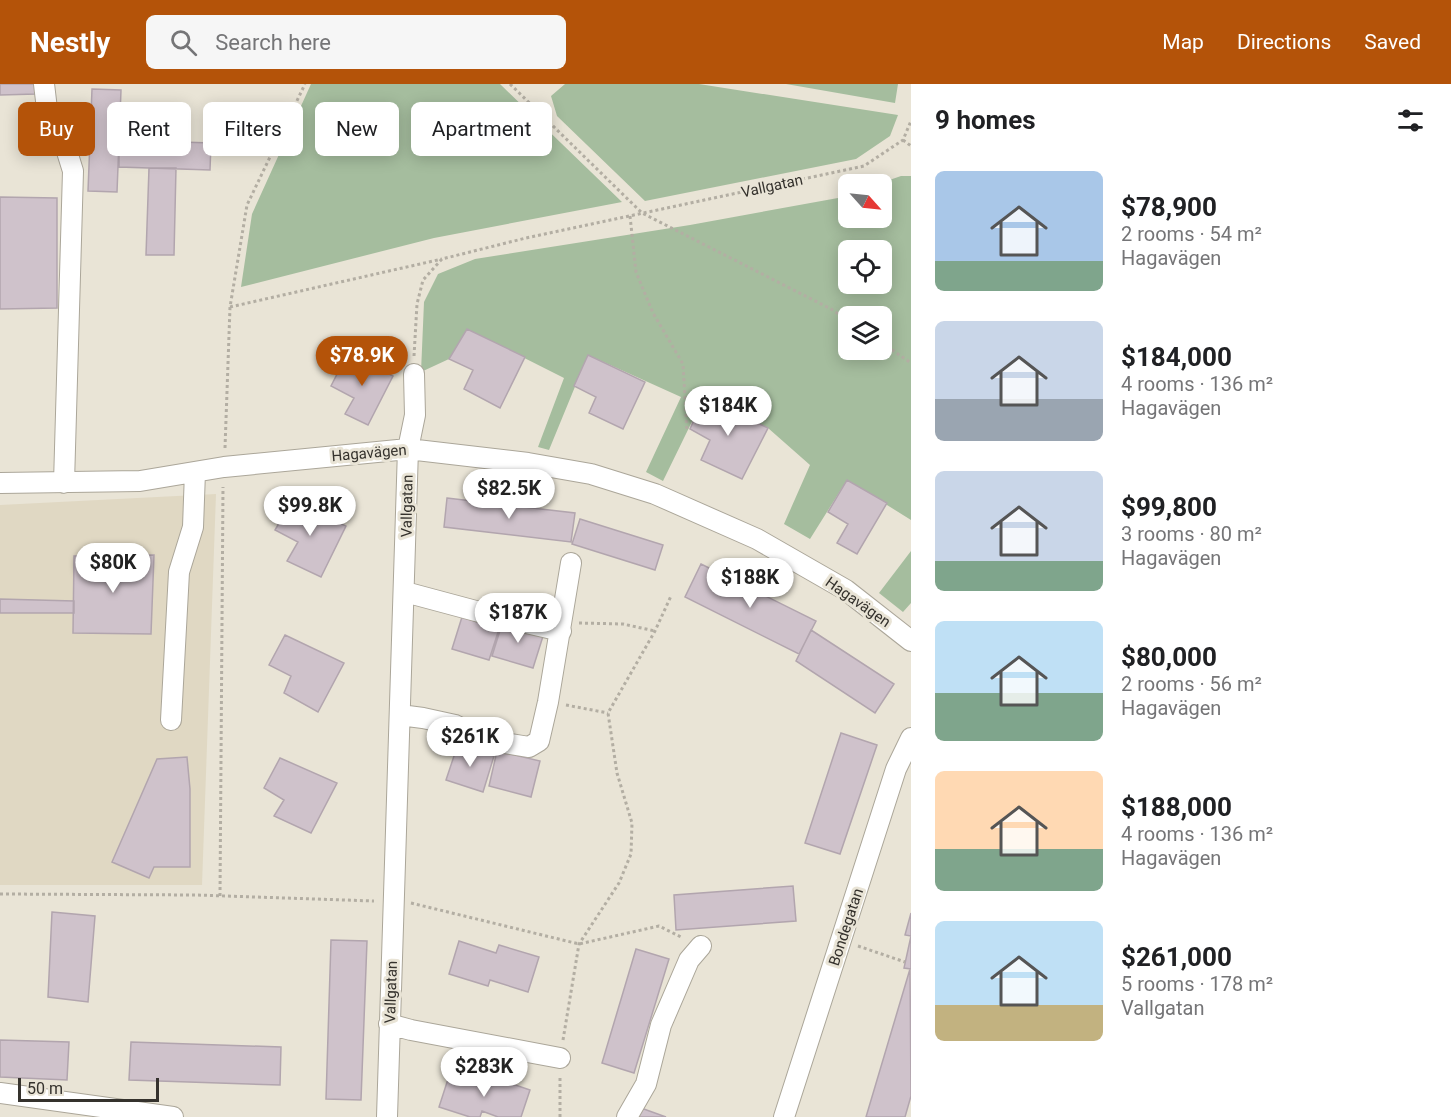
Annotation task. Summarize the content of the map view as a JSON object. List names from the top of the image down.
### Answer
{
  "streets": {
    "street": ["Vallgatan", "Hagavägen", "Bondegatan"]
  },
  "crossings": [
    ["Vallgatan", "Hagavägen"]
  ],
  "scale_bar": "50 m",
  "north": "bottom right",
  "page": {
    "header": "Nestly",
    "search": "Search here",
    "nav": ["Map", "Directions", "Saved"],
    "heading": "9 homes",
    "chip": [
      "Buy",
      "Rent",
      "Filters",
      "New",
      "Apartment"
    ],
    "list": [
      {
        "name": "$78,900",
        "note": "2 rooms · 54 m² · Hagavägen"
      },
      {
        "name": "$184,000",
        "note": "4 rooms · 136 m² · Hagavägen"
      },
      {
        "name": "$99,800",
        "note": "3 rooms · 80 m² · Hagavägen"
      },
      {
        "name": "$80,000",
        "note": "2 rooms · 56 m² · Hagavägen"
      },
      {
        "name": "$188,000",
        "note": "4 rooms · 136 m² · Hagavägen"
      },
      {
        "name": "$261,000",
        "note": "5 rooms · 178 m² · Vallgatan"
      }
    ],
    "price": [
      "$78.9K",
      "$184K",
      "$82.5K",
      "$99.8K",
      "$80K",
      "$188K",
      "$187K",
      "$261K",
      "$283K"
    ],
    "scale": "50 m"
  }
}
